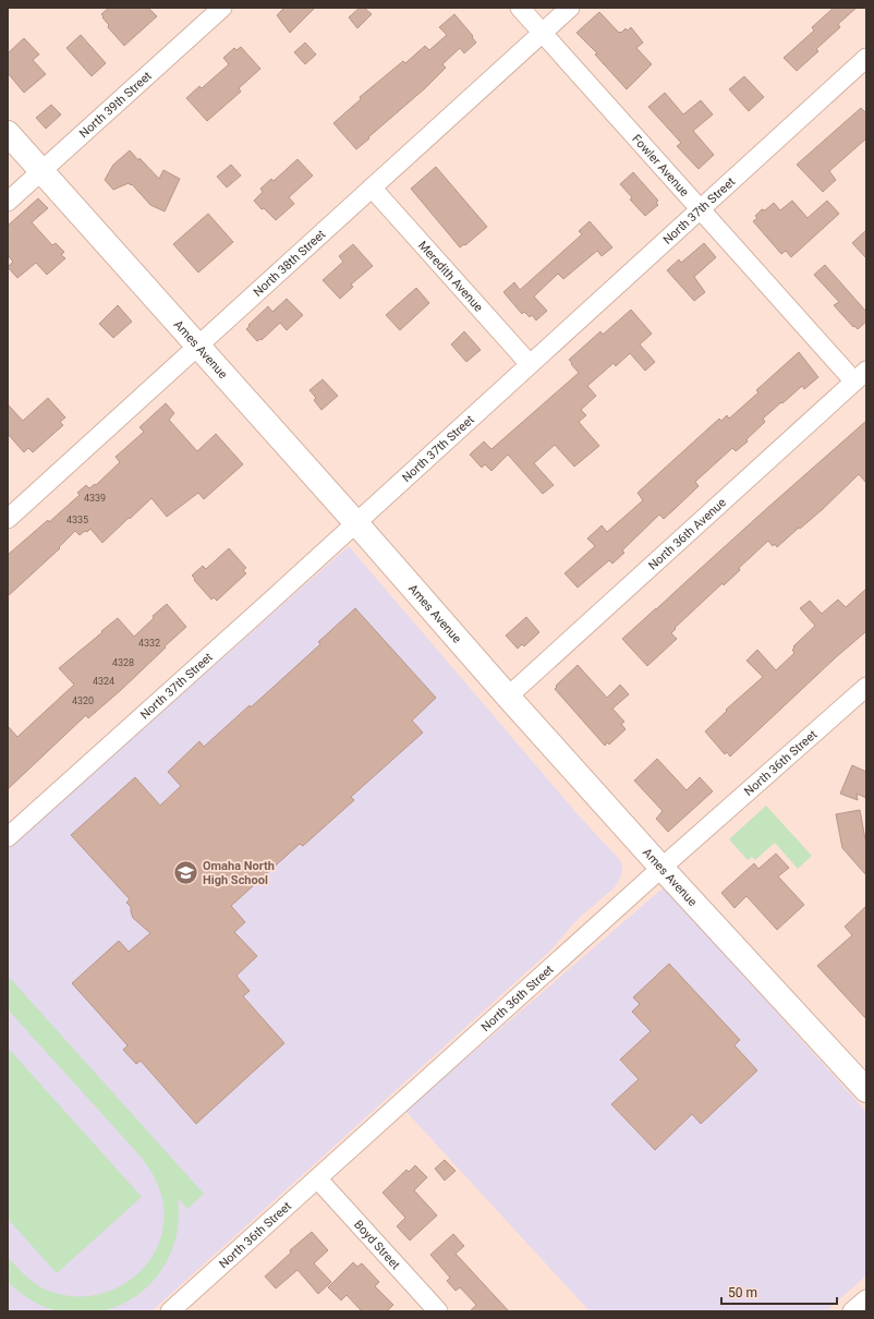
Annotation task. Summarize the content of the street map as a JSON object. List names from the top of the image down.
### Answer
{
  "streets": {
    "main road": ["Ames Avenue"],
    "street": [
      "North 39th Street",
      "Fowler Avenue",
      "North 37th Street",
      "North 38th Street",
      "Meredith Avenue",
      "North 36th Avenue",
      "North 36th Street",
      "Boyd Street"
    ]
  },
  "crossings": [
    ["North 39th Street", "Ames Avenue"],
    ["Fowler Avenue", "North 37th Street"],
    ["Fowler Avenue", "North 38th Street"],
    ["Fowler Avenue", "North 36th Avenue"],
    ["North 37th Street", "Meredith Avenue"],
    ["North 37th Street", "Ames Avenue"],
    ["North 38th Street", "Meredith Avenue"],
    ["North 38th Street", "Ames Avenue"],
    ["Ames Avenue", "North 36th Avenue"],
    ["Ames Avenue", "North 36th Street"],
    ["North 36th Street", "Boyd Street"]
  ],
  "places": {
    "school or university": ["Omaha North High School"]
  },
  "house_numbers": [
    "4339",
    "4335",
    "4332",
    "4328",
    "4324",
    "4320"
  ],
  "scale_bar": "50 m"
}
